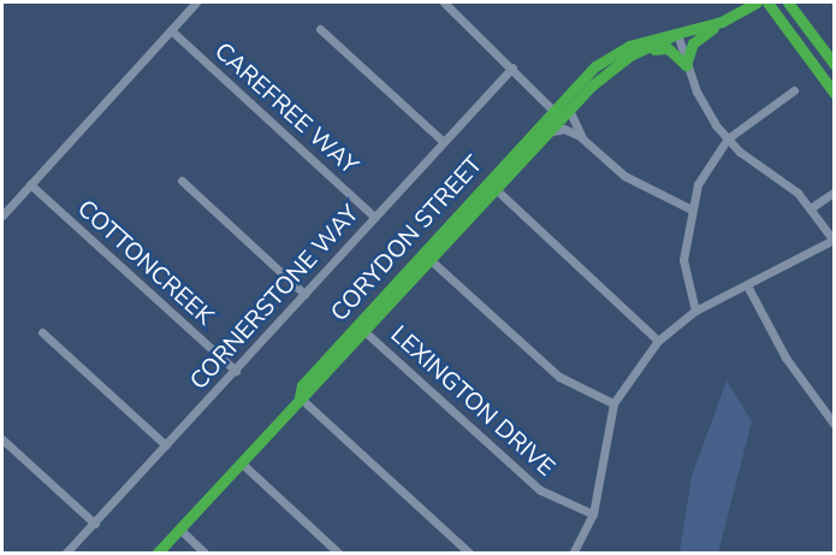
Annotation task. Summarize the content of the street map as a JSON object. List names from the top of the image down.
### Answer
{
  "streets": {
    "main road": ["CORYDON STREET"],
    "street": [
      "CAREFREE WAY",
      "COTTONCREEK",
      "CORNERSTONE WAY",
      "LEXINGTON DRIVE"
    ]
  },
  "crossings": [
    ["CAREFREE WAY", "CORNERSTONE WAY"],
    ["CORYDON STREET", "LEXINGTON DRIVE"],
    ["COTTONCREEK", "CORNERSTONE WAY"]
  ]
}
